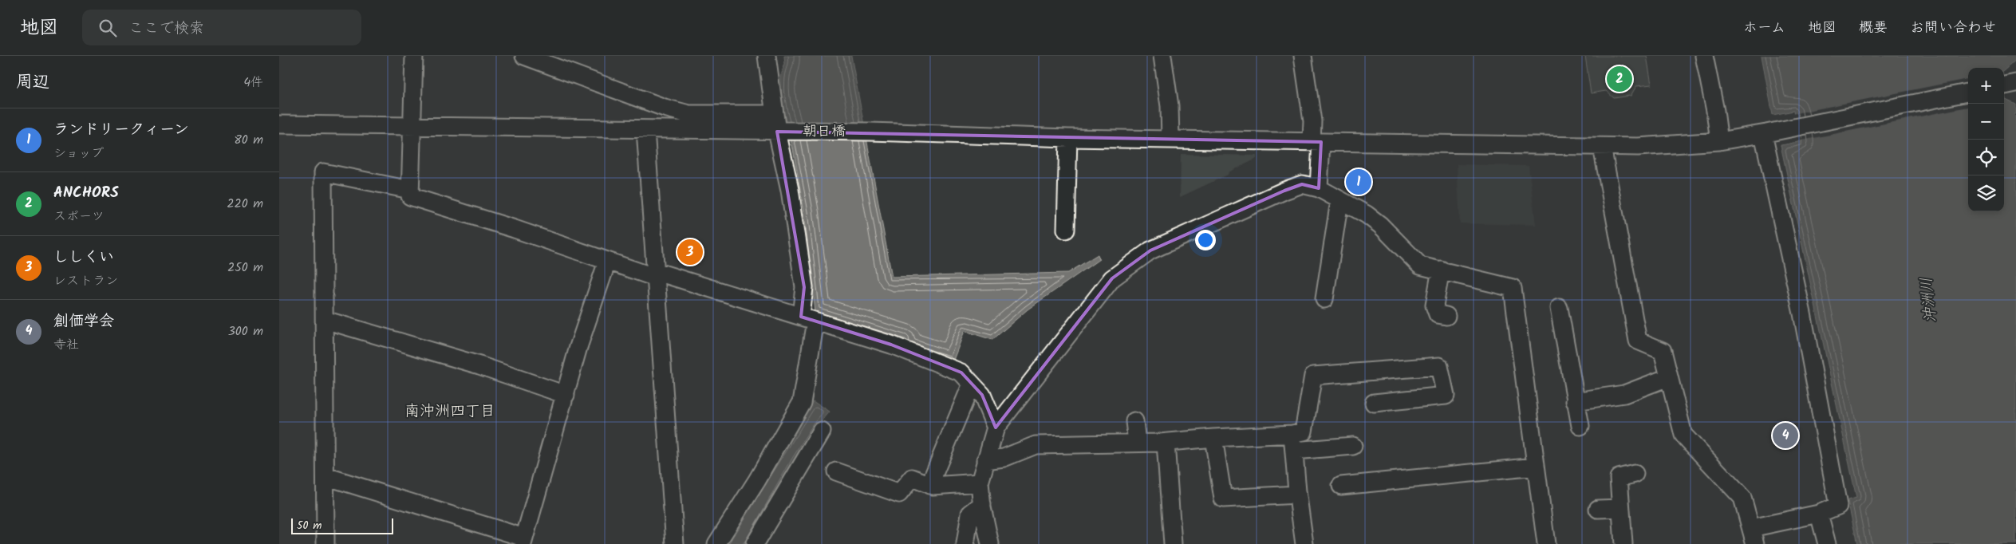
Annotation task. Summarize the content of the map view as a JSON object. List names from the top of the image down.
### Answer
{
  "streets": {
    "street": ["朝日橋"]
  },
  "districts": ["南沖洲四丁目"],
  "water": ["沖洲川"],
  "scale_bar": "50 m",
  "page": {
    "header": "地図",
    "search": "ここで検索",
    "nav": [
      "ホーム",
      "地図",
      "概要",
      "お問い合わせ"
    ],
    "heading": ["周辺", "4件"],
    "pins": [
      "2",
      "1",
      "3",
      "4"
    ],
    "map_buttons": ["+", "−"],
    "list": [
      {
        "mark": "1",
        "name": "ランドリークィーン",
        "note": "ショップ",
        "value": "80 m"
      },
      {
        "mark": "2",
        "name": "ANCHORS",
        "note": "スポーツ",
        "value": "220 m"
      },
      {
        "mark": "3",
        "name": "ししくい",
        "note": "レストラン",
        "value": "250 m"
      },
      {
        "mark": "4",
        "name": "創価学会",
        "note": "寺社",
        "value": "300 m"
      }
    ],
    "scale": "50 m"
  }
}
